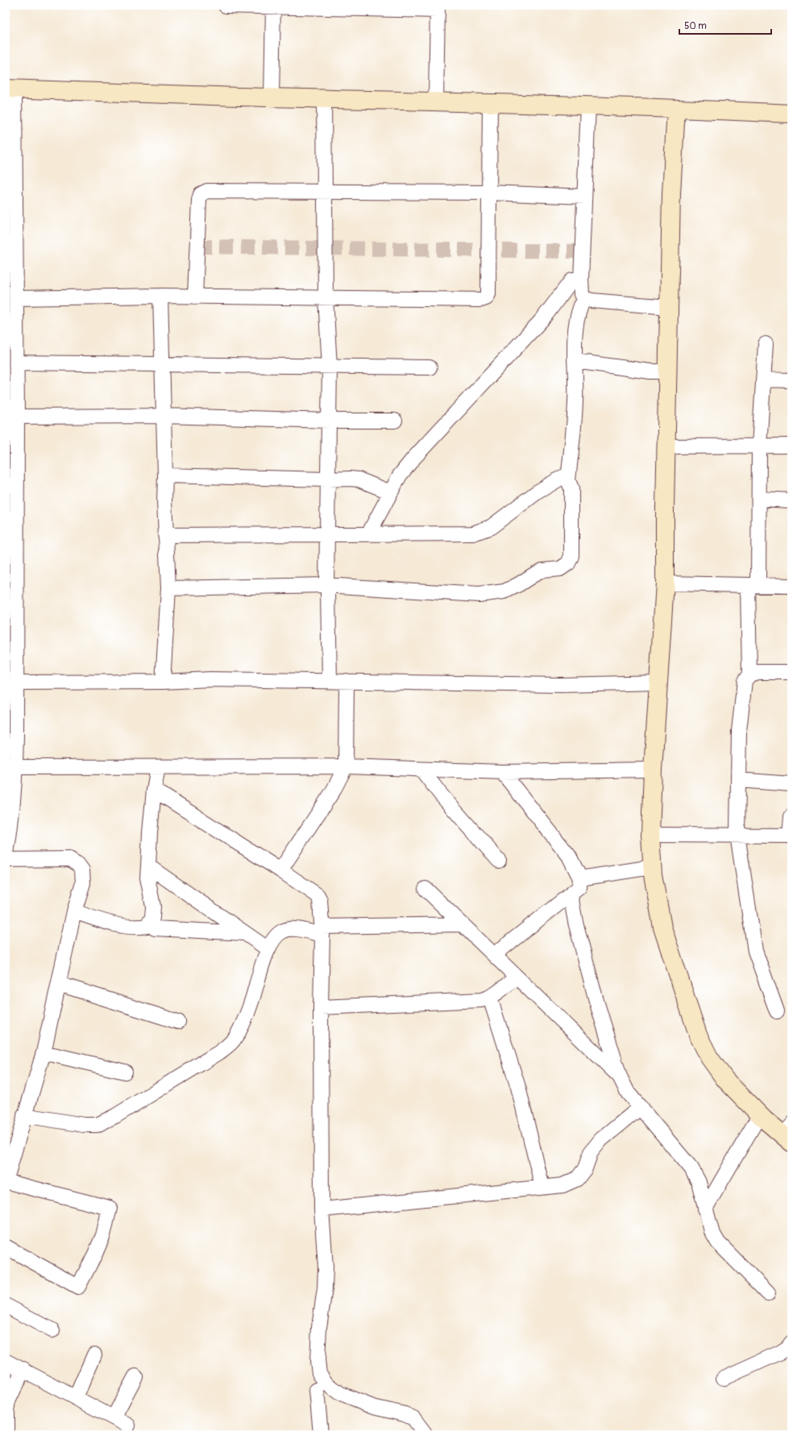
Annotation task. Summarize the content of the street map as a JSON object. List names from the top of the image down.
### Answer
{
  "scale_bar": "50 m"
}
